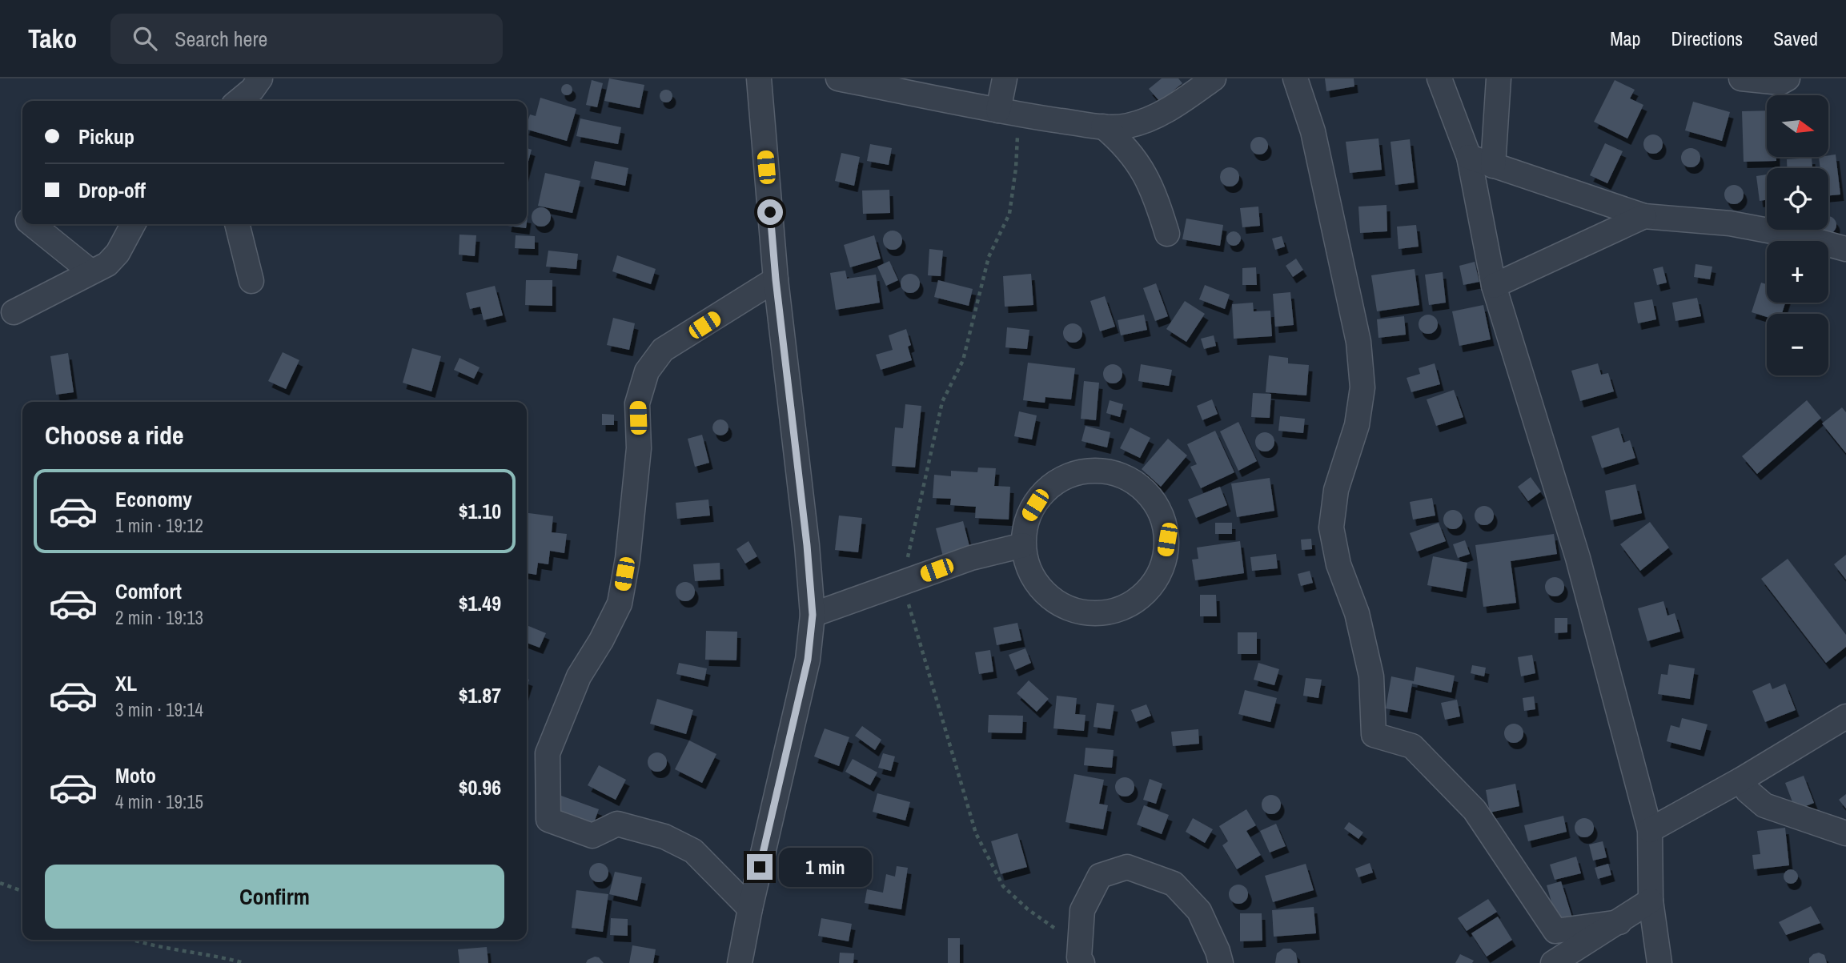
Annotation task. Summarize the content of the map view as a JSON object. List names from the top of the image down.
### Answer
{
  "north": "right",
  "page": {
    "header": "Tako",
    "search": "Search here",
    "nav": ["Map", "Directions", "Saved"],
    "map_buttons": ["+", "−"],
    "banner": ["Pickup", "Drop-off"],
    "heading": "Choose a ride",
    "list": [
      {
        "name": "Economy",
        "note": "1 min · 19:12",
        "value": "$1.10"
      },
      {
        "name": "Comfort",
        "note": "2 min · 19:13",
        "value": "$1.49"
      },
      {
        "name": "XL",
        "note": "3 min · 19:14",
        "value": "$1.87"
      },
      {
        "name": "Moto",
        "note": "4 min · 19:15",
        "value": "$0.96"
      }
    ],
    "bubble": "1 min",
    "buttons": "Confirm"
  }
}
